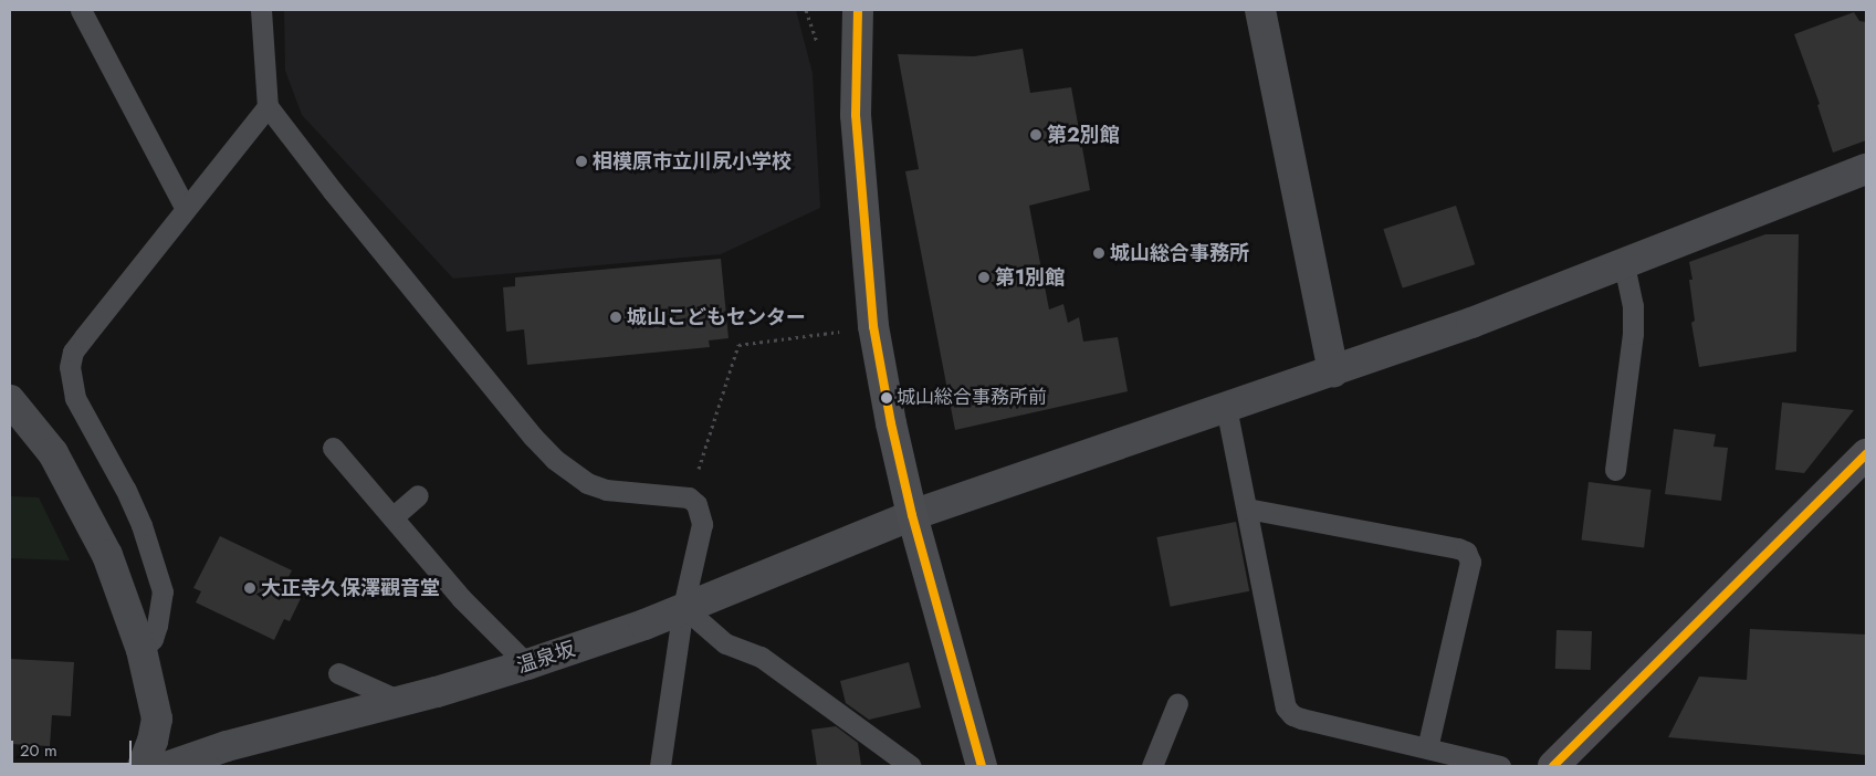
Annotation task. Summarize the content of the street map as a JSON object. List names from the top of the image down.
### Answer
{
  "streets": {
    "street": ["温泉坂"]
  },
  "places": [
    "第2別館",
    "相模原市立川尻小学校",
    "城山総合事務所",
    "第1別館",
    "城山こどもセンター",
    "城山総合事務所前",
    "大正寺久保澤觀音堂"
  ],
  "scale_bar": "20 m"
}
